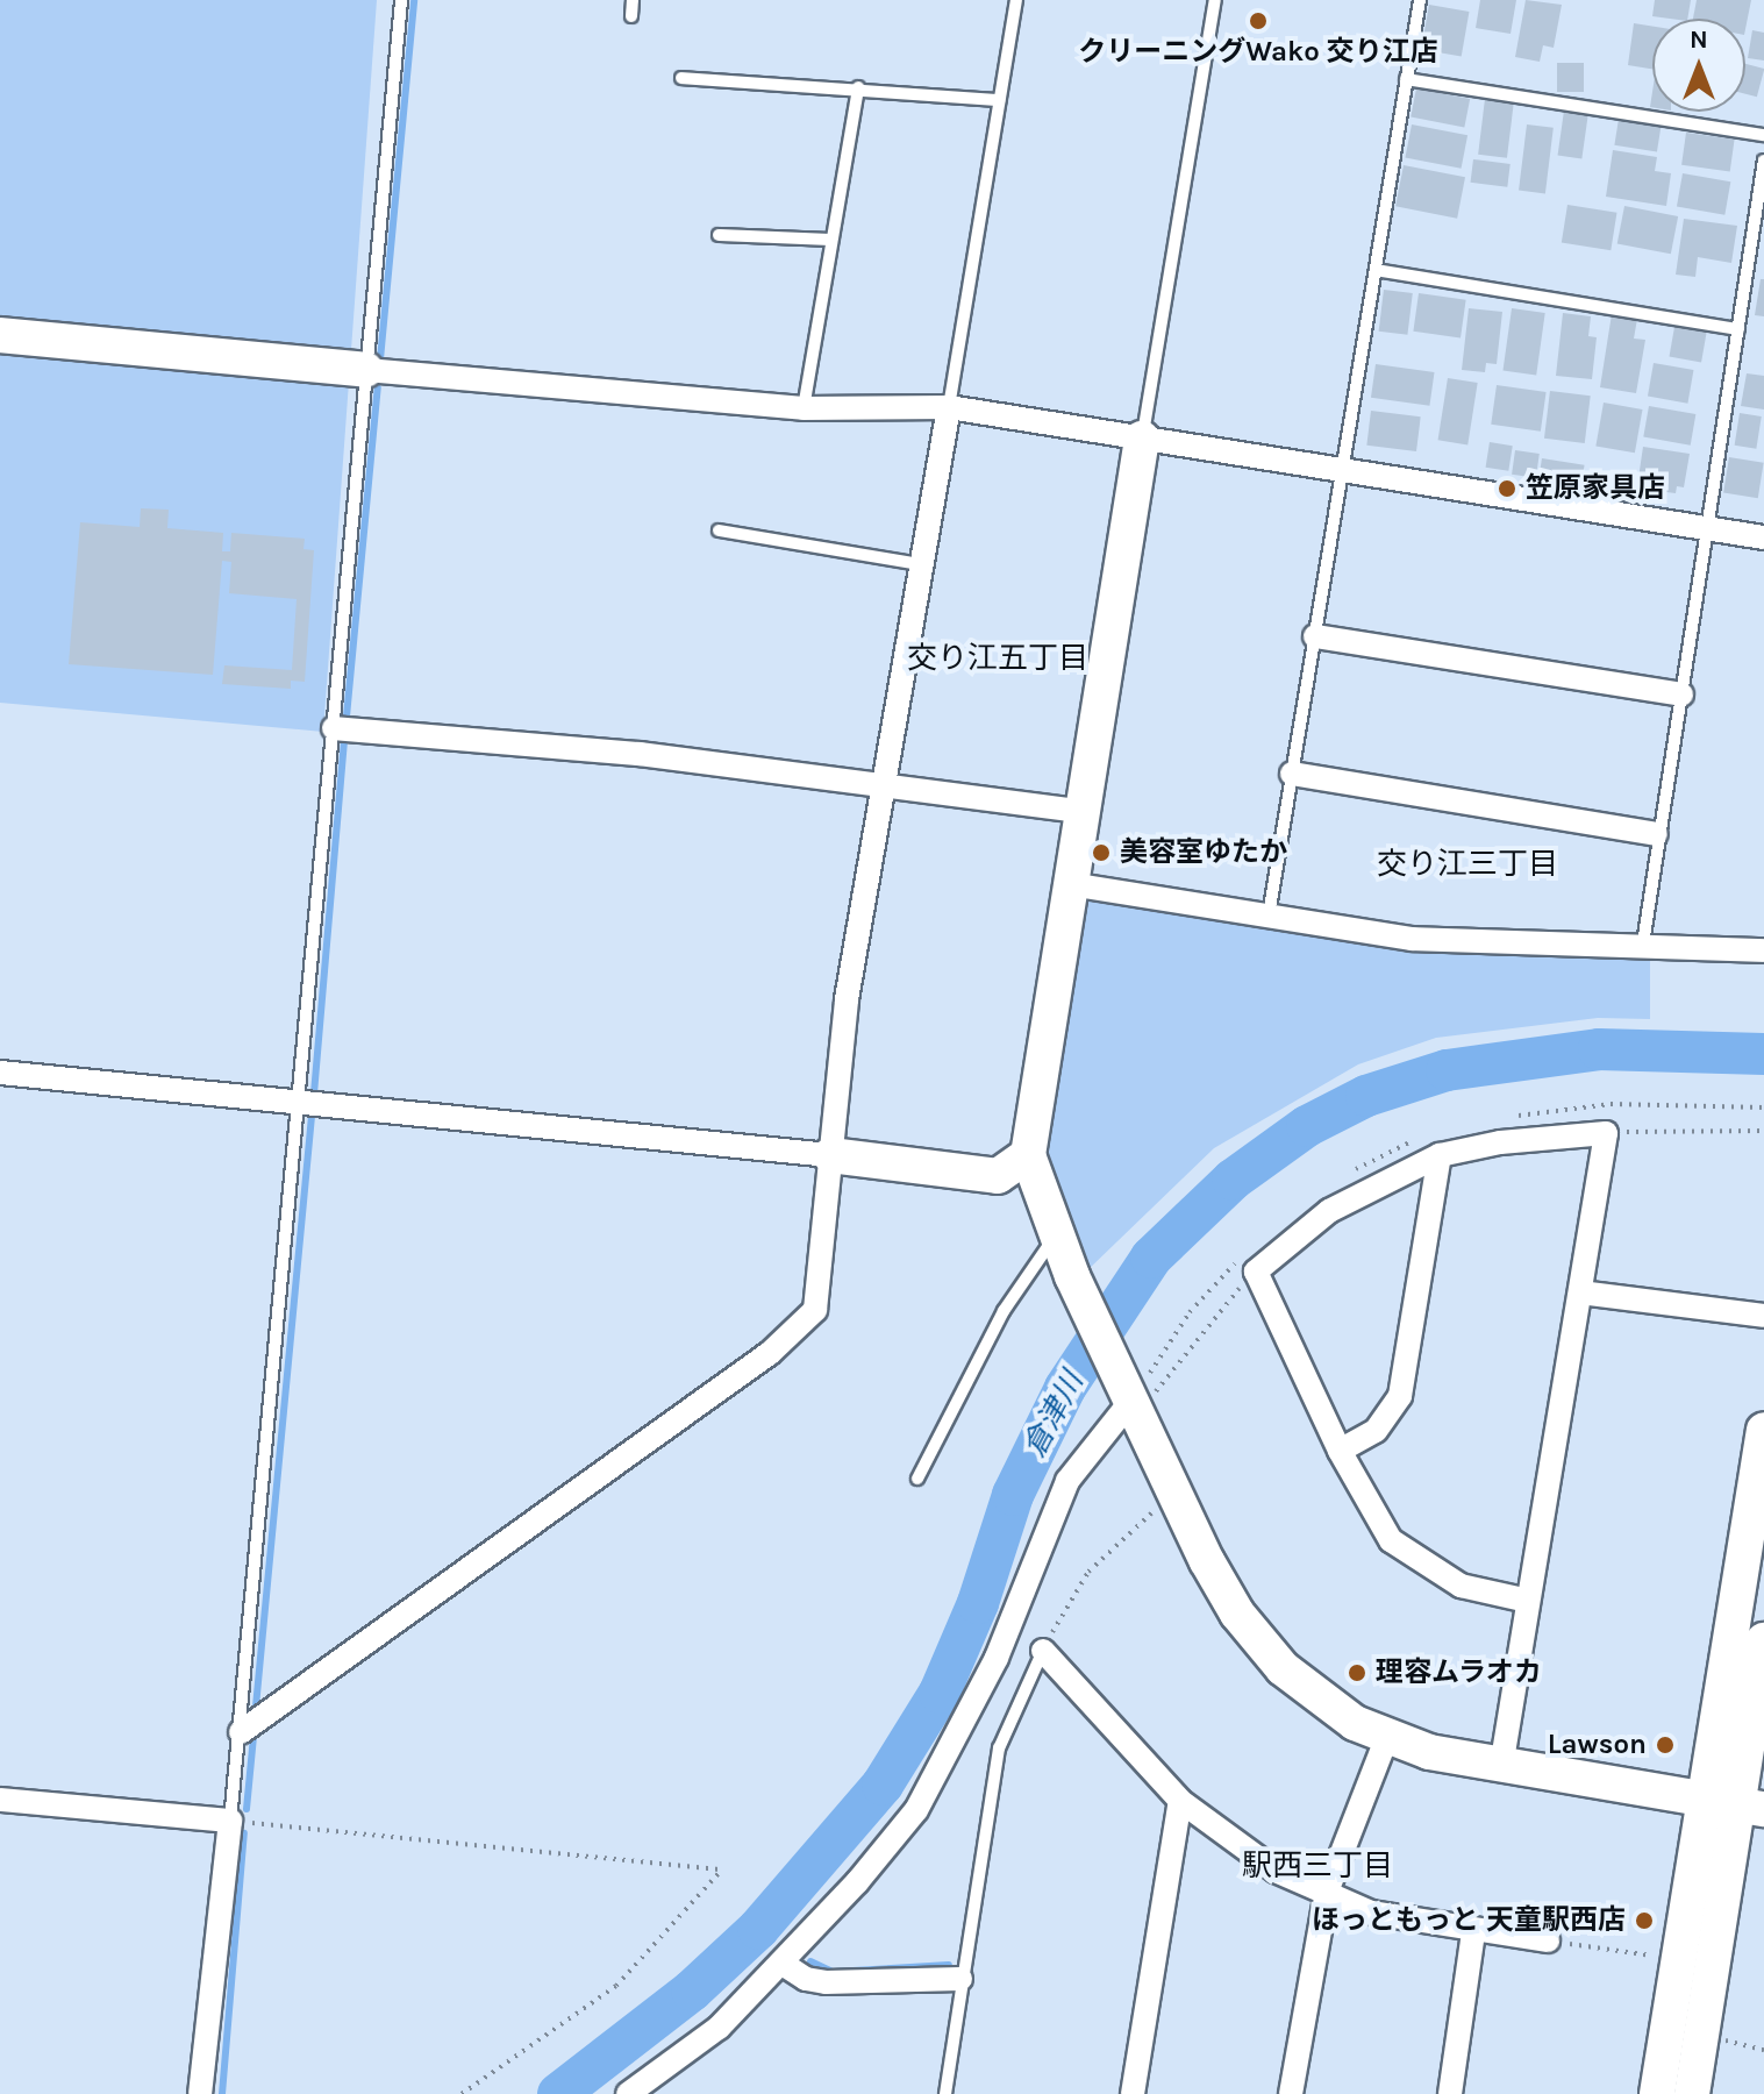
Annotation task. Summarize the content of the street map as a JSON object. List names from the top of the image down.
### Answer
{
  "districts": ["交り江五丁目", "交り江三丁目", "駅西三丁目"],
  "water": ["倉津川"],
  "places": [
    "クリーニングWako 交り江店",
    "笠原家具店",
    "美容室ゆたか",
    "理容ムラオカ",
    "Lawson",
    "ほっともっと 天童駅西店"
  ],
  "north": "top"
}
